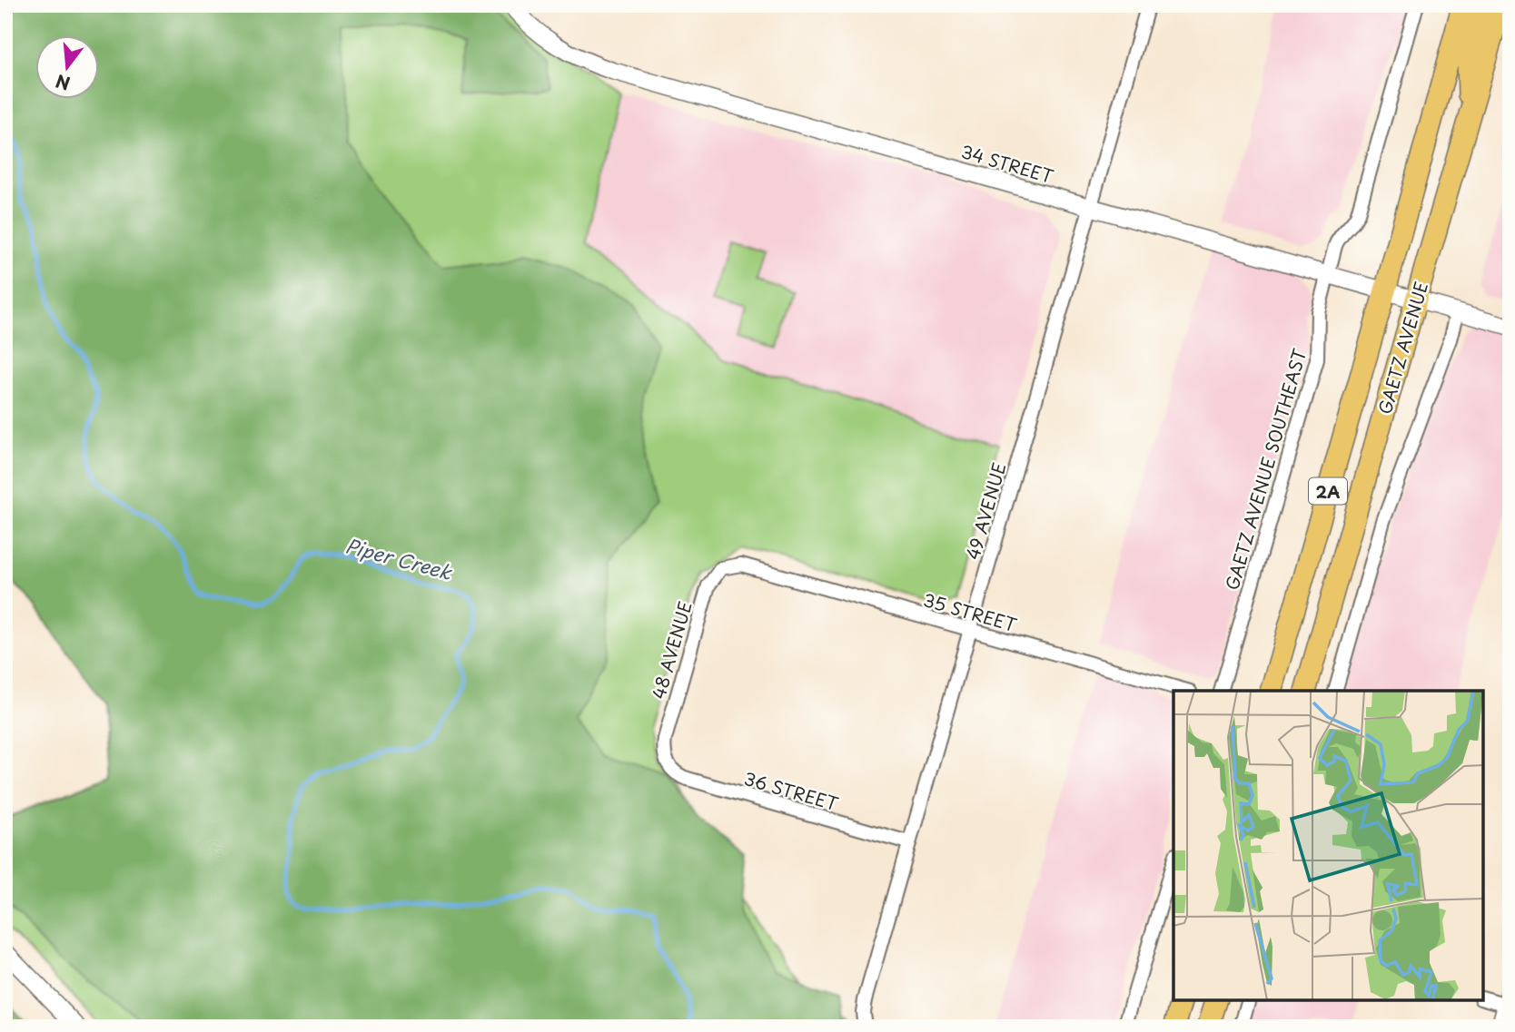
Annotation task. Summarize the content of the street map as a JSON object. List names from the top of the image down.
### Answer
{
  "streets": {
    "main road": ["GAETZ AVENUE", "2A"],
    "street": [
      "34 STREET",
      "GAETZ AVENUE SOUTHEAST",
      "49 AVENUE",
      "35 STREET",
      "48 AVENUE",
      "36 STREET"
    ]
  },
  "crossings": [
    ["34 STREET", "GAETZ AVENUE"],
    ["34 STREET", "GAETZ AVENUE SOUTHEAST"],
    ["34 STREET", "49 AVENUE"],
    ["49 AVENUE", "35 STREET"],
    ["49 AVENUE", "36 STREET"],
    ["35 STREET", "48 AVENUE"],
    ["48 AVENUE", "36 STREET"]
  ],
  "water": ["Piper Creek"],
  "north": "bottom"
}
